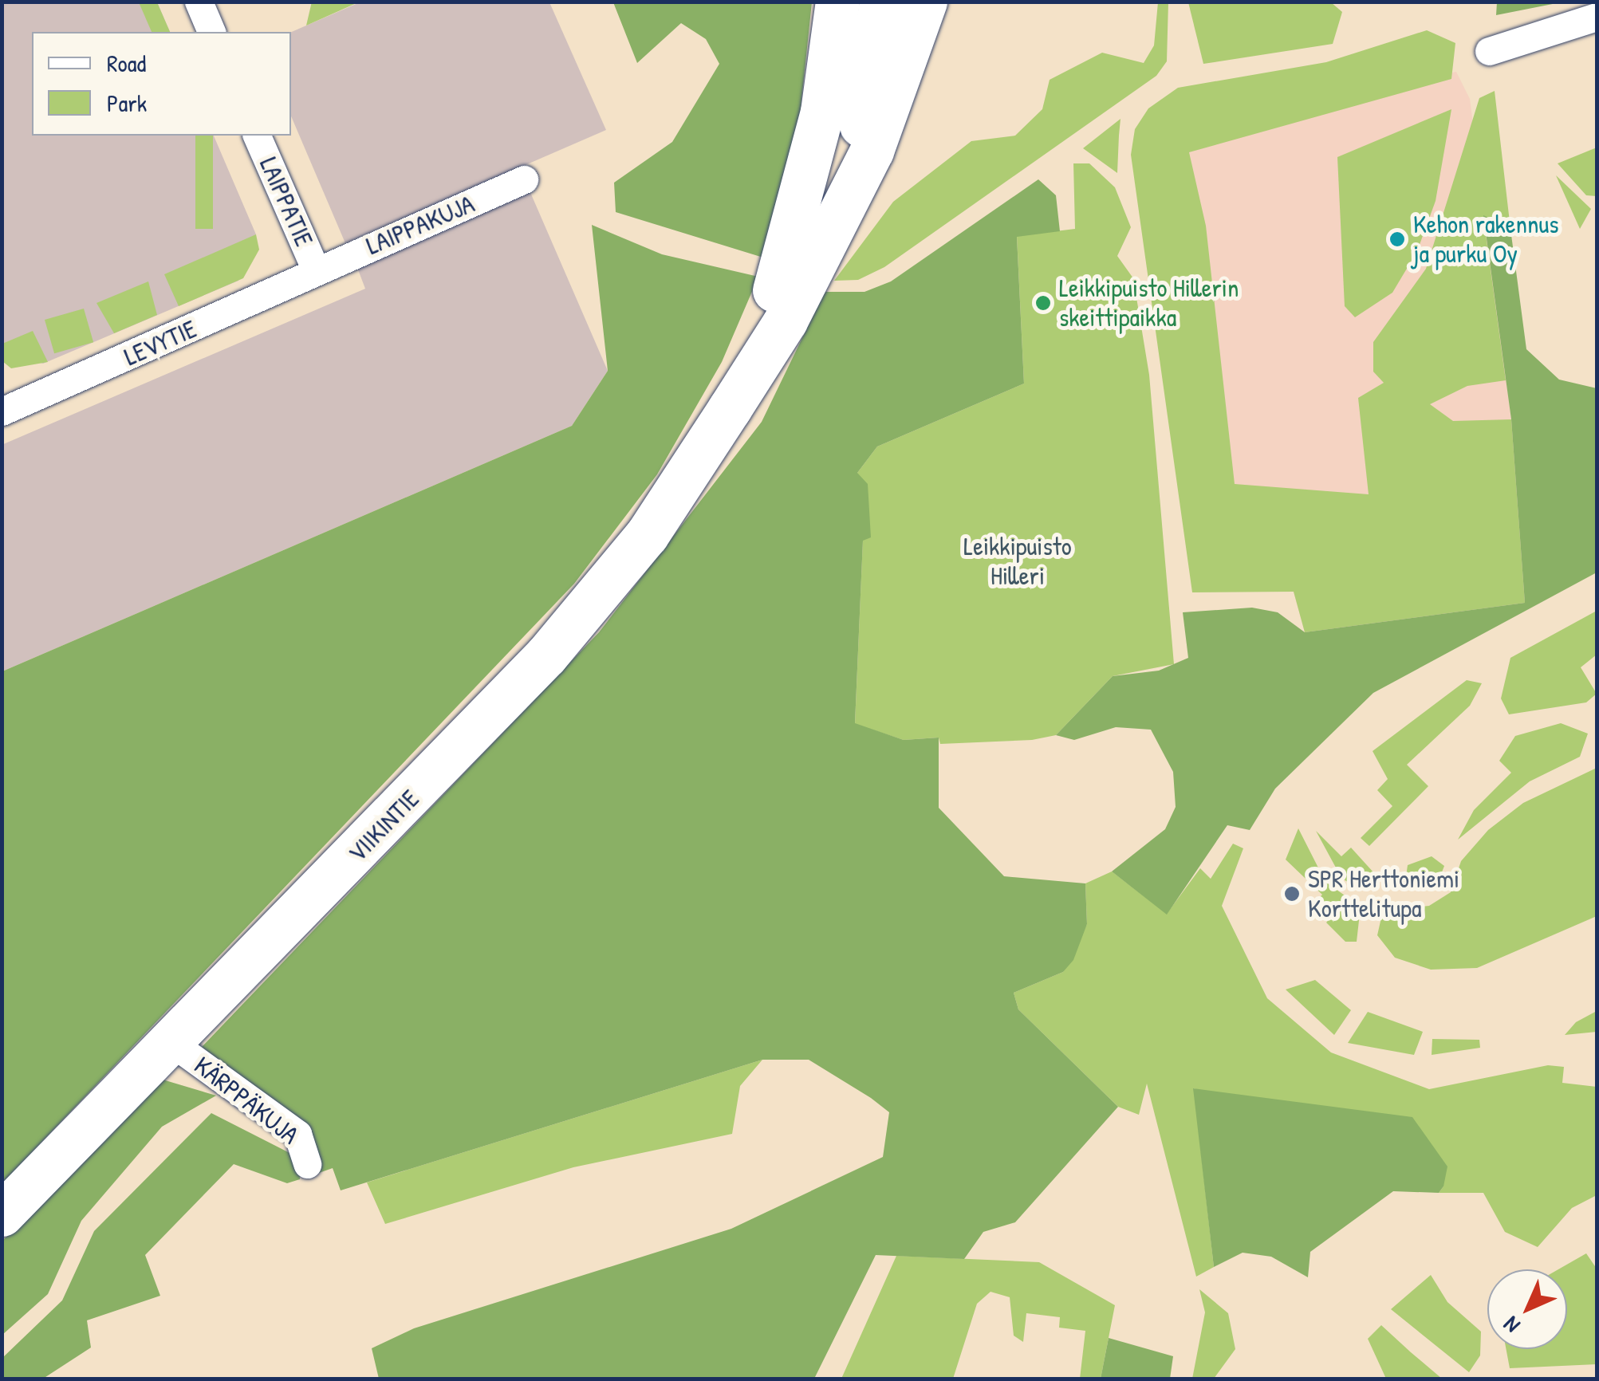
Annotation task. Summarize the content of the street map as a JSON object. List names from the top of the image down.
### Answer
{
  "streets": {
    "main road": ["VIIKINTIE"],
    "street": [
      "LAIPPATIE",
      "LAIPPAKUJA",
      "LEVYTIE",
      "KÄRPPÄKUJA"
    ]
  },
  "crossings": [
    ["LAIPPATIE", "LAIPPAKUJA"],
    ["LAIPPATIE", "LEVYTIE"],
    ["LAIPPAKUJA", "LEVYTIE"],
    ["VIIKINTIE", "KÄRPPÄKUJA"]
  ],
  "parks": ["Leikkipuisto Hilleri"],
  "places": ["Kehon rakennus ja purku Oy", "Leikkipuisto Hillerin skeittipaikka", "SPR Herttoniemi Korttelitupa"],
  "legend": ["Road", "Park"],
  "north": "bottom left"
}
